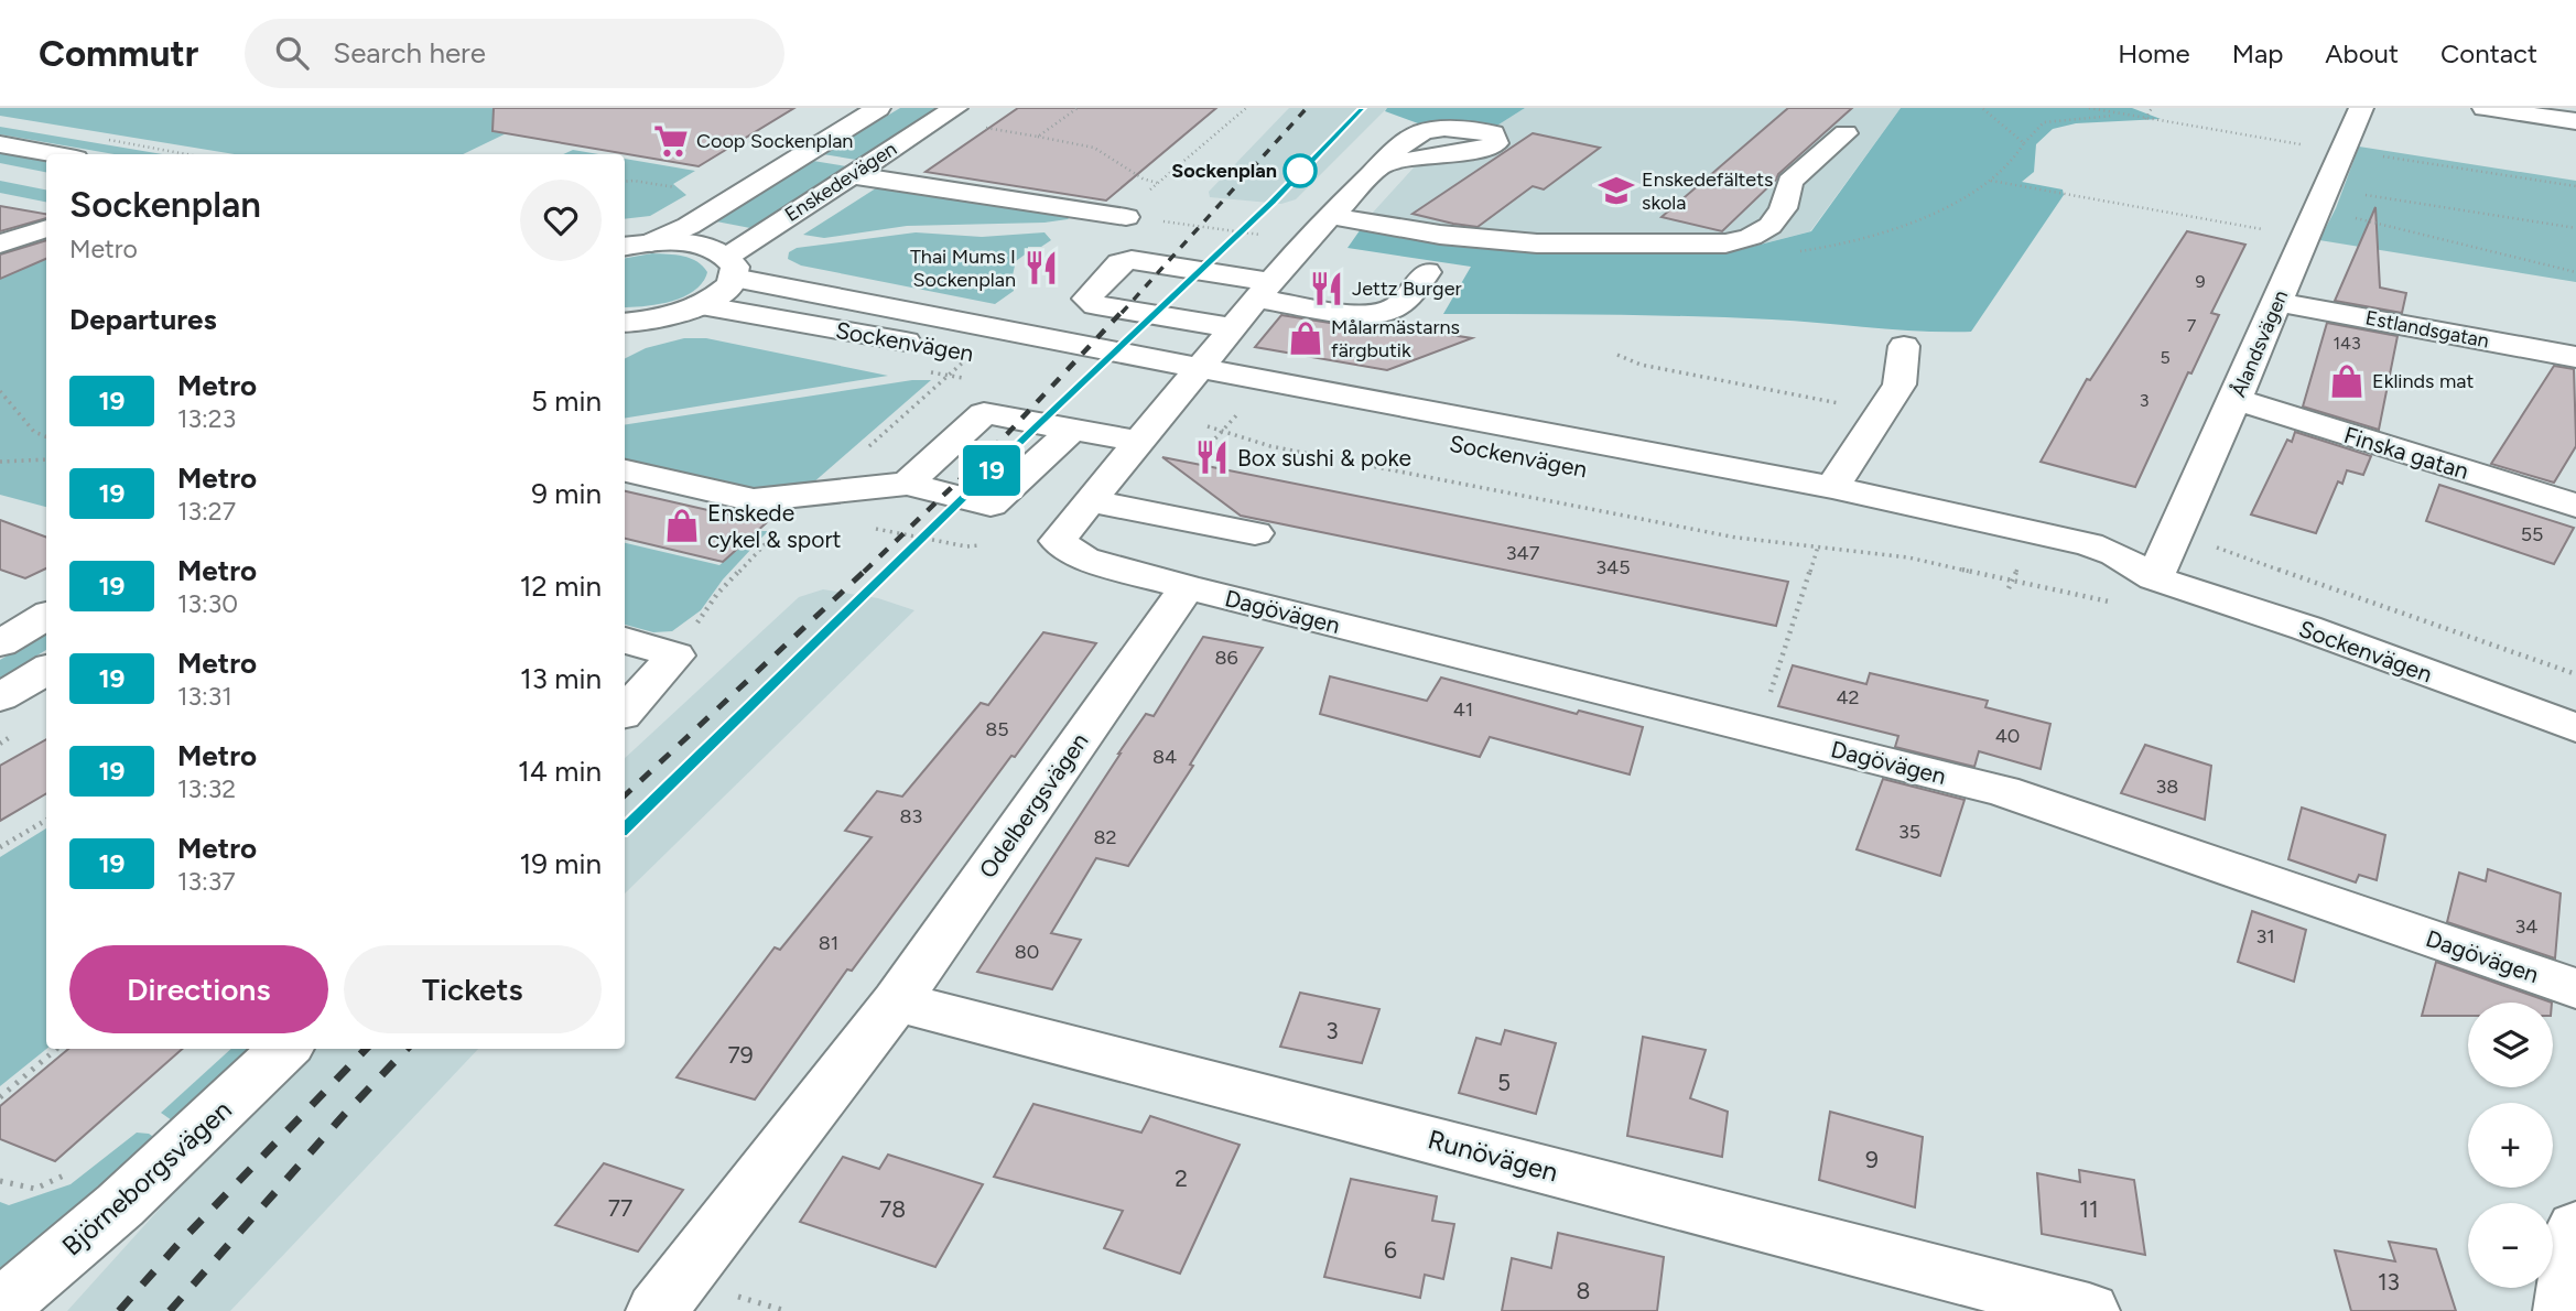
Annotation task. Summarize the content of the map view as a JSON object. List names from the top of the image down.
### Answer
{
  "streets": {
    "street": [
      "Enskedevägen",
      "Estlandsgatan",
      "Sockenvägen",
      "Ålandsvägen",
      "Finska gatan",
      "Dagövägen",
      "Odelbergsvägen",
      "Runövägen",
      "Björneborgsvägen"
    ]
  },
  "crossings": [
    ["Enskedevägen", "Sockenvägen"],
    ["Estlandsgatan", "Ålandsvägen"],
    ["Sockenvägen", "Ålandsvägen"],
    ["Ålandsvägen", "Finska gatan"],
    ["Dagövägen", "Odelbergsvägen"],
    ["Odelbergsvägen", "Runövägen"]
  ],
  "places": {
    "supermarket": ["Coop Sockenplan"],
    "other": ["Sockenplan"],
    "school or university": ["Enskedefältets skola"],
    "restaurant": ["Thai Mums I Sockenplan", "Jettz Burger", "Box sushi & poke"],
    "shop": ["Målarmästarns färgbutik", "Eklinds mat", "Enskede cykel & sport"]
  },
  "lines": ["metro line 19"],
  "house_numbers": [
    "9",
    "7",
    "143",
    "5",
    "3",
    "55",
    "347",
    "345",
    "86",
    "42",
    "41",
    "85",
    "40",
    "84",
    "38",
    "83",
    "35",
    "82",
    "34",
    "31",
    "81",
    "80",
    "3",
    "79",
    "5",
    "9",
    "2",
    "77",
    "78",
    "11",
    "6",
    "13",
    "8"
  ],
  "page": {
    "header": "Commutr",
    "search": "Search here",
    "nav": [
      "Home",
      "Map",
      "About",
      "Contact"
    ],
    "on_map": "19",
    "heading": [
      ["Sockenplan", "Metro"],
      "Departures"
    ],
    "list": [
      {
        "mark": "19",
        "name": "Metro",
        "note": "13:23",
        "value": "5 min"
      },
      {
        "mark": "19",
        "name": "Metro",
        "note": "13:27",
        "value": "9 min"
      },
      {
        "mark": "19",
        "name": "Metro",
        "note": "13:30",
        "value": "12 min"
      },
      {
        "mark": "19",
        "name": "Metro",
        "note": "13:31",
        "value": "13 min"
      },
      {
        "mark": "19",
        "name": "Metro",
        "note": "13:32",
        "value": "14 min"
      },
      {
        "mark": "19",
        "name": "Metro",
        "note": "13:37",
        "value": "19 min"
      }
    ],
    "buttons": ["Directions", "Tickets"],
    "map_buttons": ["+", "−"]
  }
}
